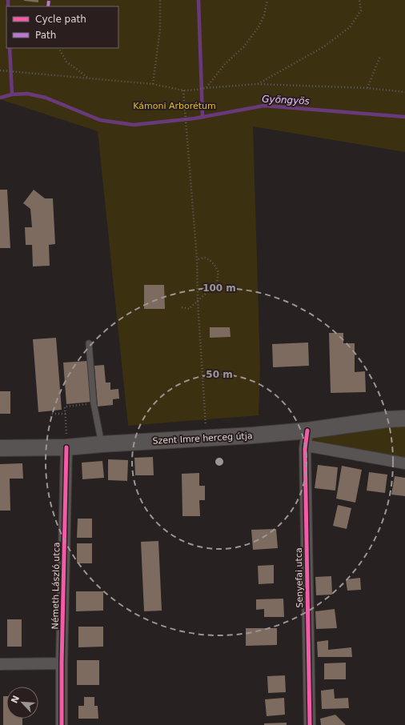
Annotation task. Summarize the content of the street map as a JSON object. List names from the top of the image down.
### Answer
{
  "streets": {
    "main road": ["Szent Imre herceg útja"],
    "street": ["Senyefai utca", "Németh László utca"]
  },
  "crossings": [
    ["Szent Imre herceg útja", "Senyefai utca"],
    ["Szent Imre herceg útja", "Németh László utca"]
  ],
  "water": ["Gyöngyös"],
  "parks": ["Kámoni Arborétum"],
  "legend": ["Cycle path", "Path"],
  "north": "top left",
  "rings": ["100 m", "50 m"]
}
